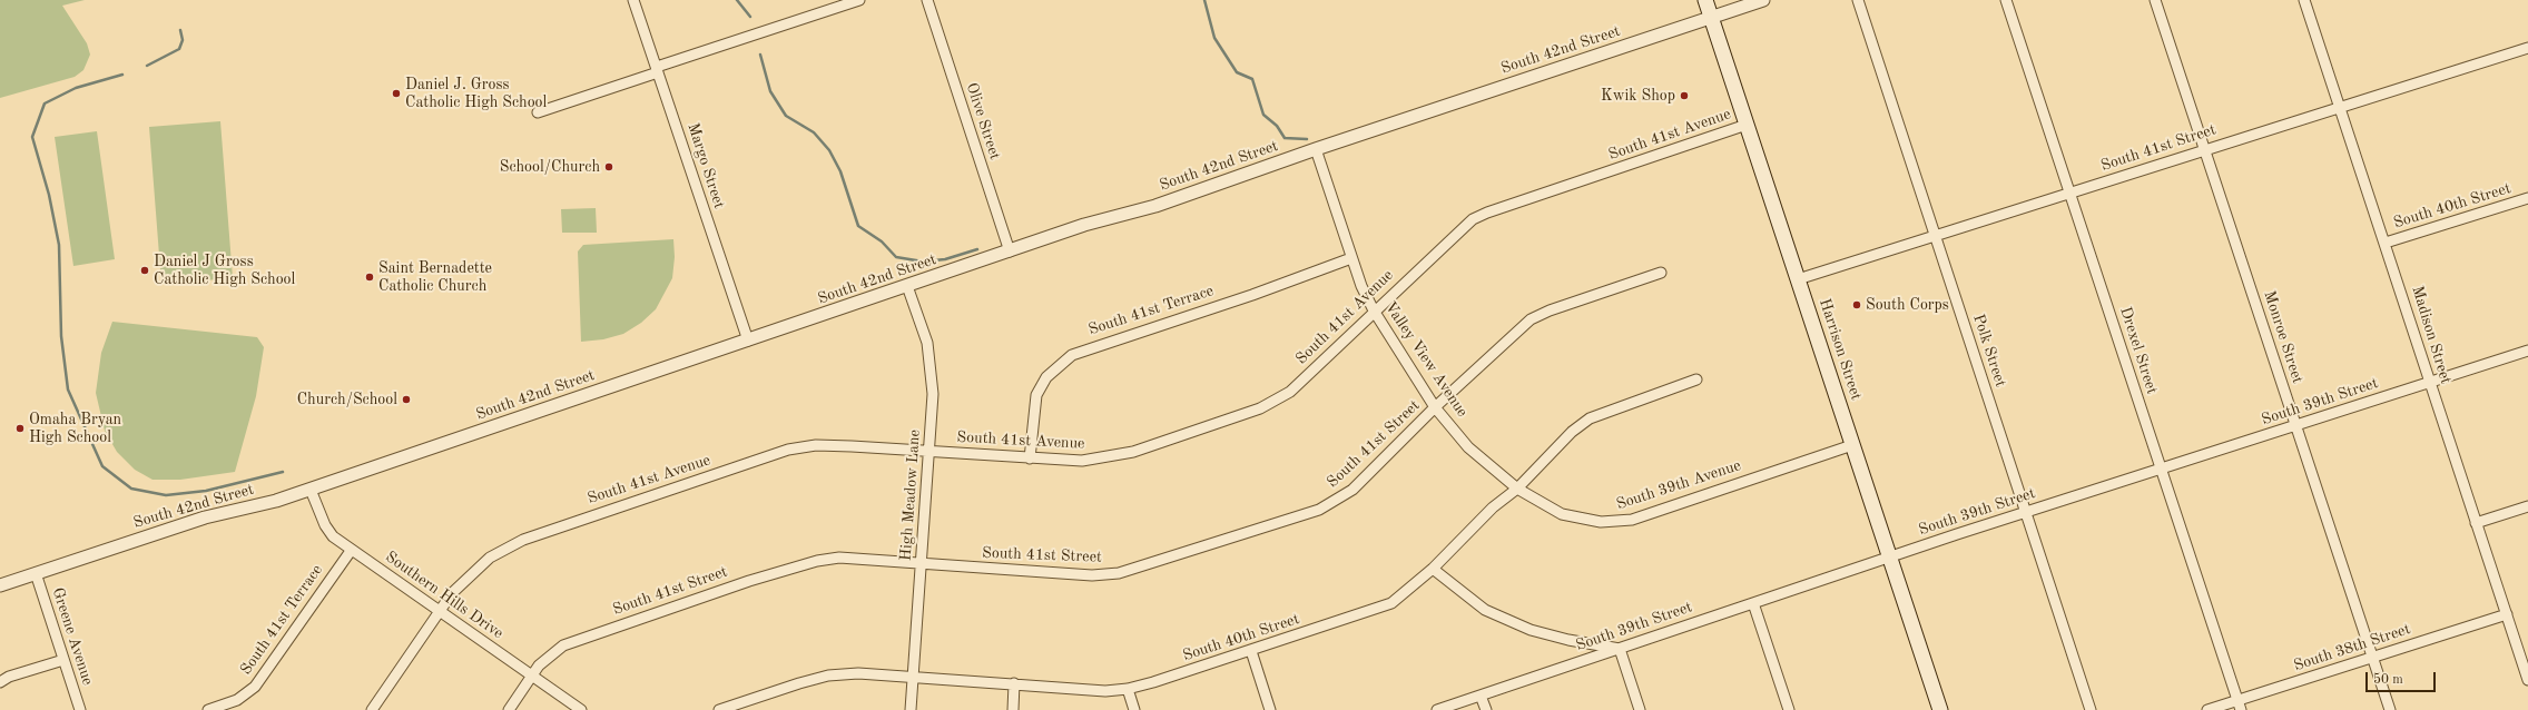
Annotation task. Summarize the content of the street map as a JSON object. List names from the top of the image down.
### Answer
{
  "streets": {
    "main road": ["Harrison Street"],
    "street": [
      "South 42nd Street",
      "Olive Street",
      "South 41st Avenue",
      "South 41st Street",
      "Margo Street",
      "South 40th Street",
      "South 41st Terrace",
      "Madison Street",
      "Monroe Street",
      "Polk Street",
      "Drexel Street",
      "Valley View Avenue",
      "South 39th Street",
      "South 39th Avenue",
      "High Meadow Lane",
      "Southern Hills Drive",
      "Greene Avenue",
      "South 38th Street"
    ]
  },
  "crossings": [
    ["South 42nd Street", "Olive Street"],
    ["South 42nd Street", "Margo Street"],
    ["South 42nd Street", "Harrison Street"],
    ["South 42nd Street", "Valley View Avenue"],
    ["South 42nd Street", "High Meadow Lane"],
    ["South 42nd Street", "Southern Hills Drive"],
    ["South 42nd Street", "Greene Avenue"],
    ["South 41st Avenue", "South 41st Terrace"],
    ["South 41st Avenue", "Harrison Street"],
    ["South 41st Avenue", "Valley View Avenue"],
    ["South 41st Avenue", "High Meadow Lane"],
    ["South 41st Avenue", "Southern Hills Drive"],
    ["South 41st Street", "Madison Street"],
    ["South 41st Street", "Monroe Street"],
    ["South 41st Street", "Harrison Street"],
    ["South 41st Street", "Polk Street"],
    ["South 41st Street", "Drexel Street"],
    ["South 41st Street", "Valley View Avenue"],
    ["South 41st Street", "High Meadow Lane"],
    ["South 41st Street", "Southern Hills Drive"],
    ["South 40th Street", "Madison Street"],
    ["South 40th Street", "Valley View Avenue"],
    ["South 40th Street", "South 39th Avenue"],
    ["South 40th Street", "High Meadow Lane"],
    ["South 41st Terrace", "Valley View Avenue"],
    ["South 41st Terrace", "Southern Hills Drive"],
    ["Madison Street", "South 39th Street"],
    ["Madison Street", "South 38th Street"],
    ["Monroe Street", "South 39th Street"],
    ["Monroe Street", "South 38th Street"],
    ["Harrison Street", "South 39th Street"],
    ["Harrison Street", "South 39th Avenue"],
    ["Polk Street", "South 39th Street"],
    ["Drexel Street", "South 39th Street"],
    ["Drexel Street", "South 38th Street"],
    ["Valley View Avenue", "South 39th Avenue"]
  ],
  "places": [
    "Daniel J. Gross Catholic High School",
    "Kwik Shop",
    "School/Church",
    "Daniel J Gross Catholic High School",
    "Saint Bernadette Catholic Church",
    "South Corps",
    "Church/School",
    "Omaha Bryan High School"
  ],
  "scale_bar": "50 m"
}
